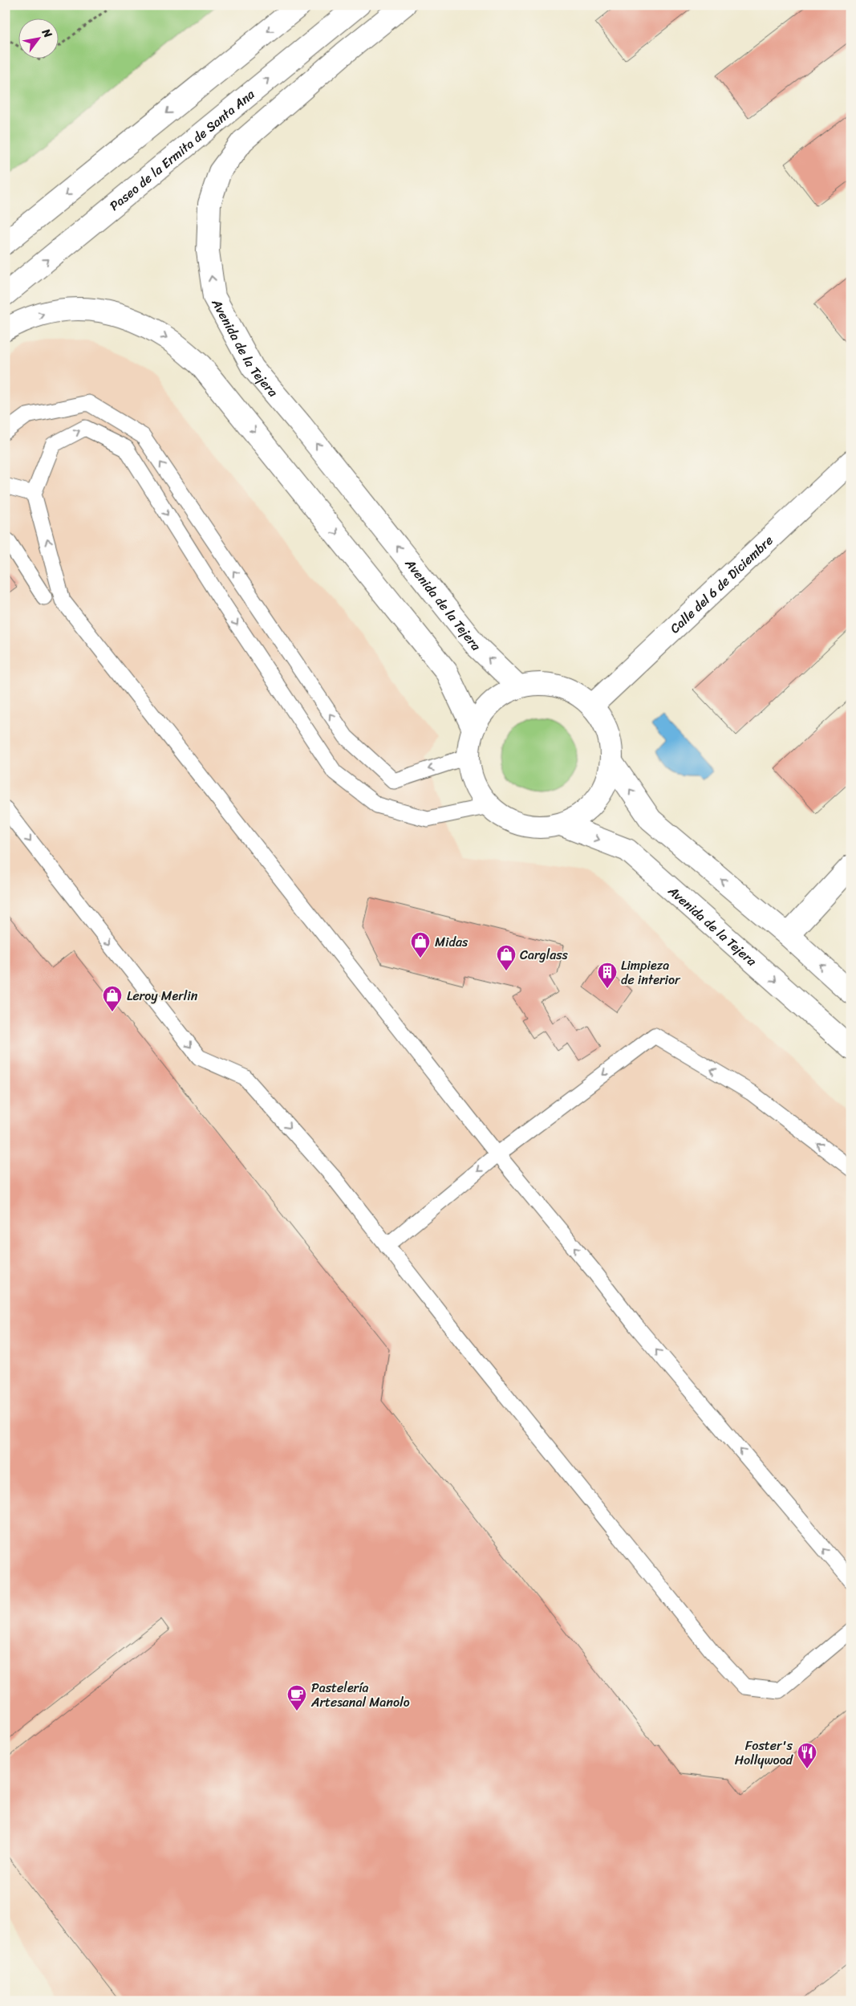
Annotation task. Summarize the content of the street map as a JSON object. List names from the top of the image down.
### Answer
{
  "streets": {
    "street": ["Paseo de la Ermita de Santa Ana", "Avenida de la Tejera", "Calle del 6 de Diciembre"]
  },
  "crossings": [
    ["Avenida de la Tejera", "Calle del 6 de Diciembre"]
  ],
  "places": {
    "shop": ["Midas", "Carglass", "Leroy Merlin"],
    "building": ["Limpieza de interior"],
    "cafe": ["Pastelería Artesanal Manolo"],
    "restaurant": ["Foster's Hollywood"]
  },
  "north": "top right"
}
